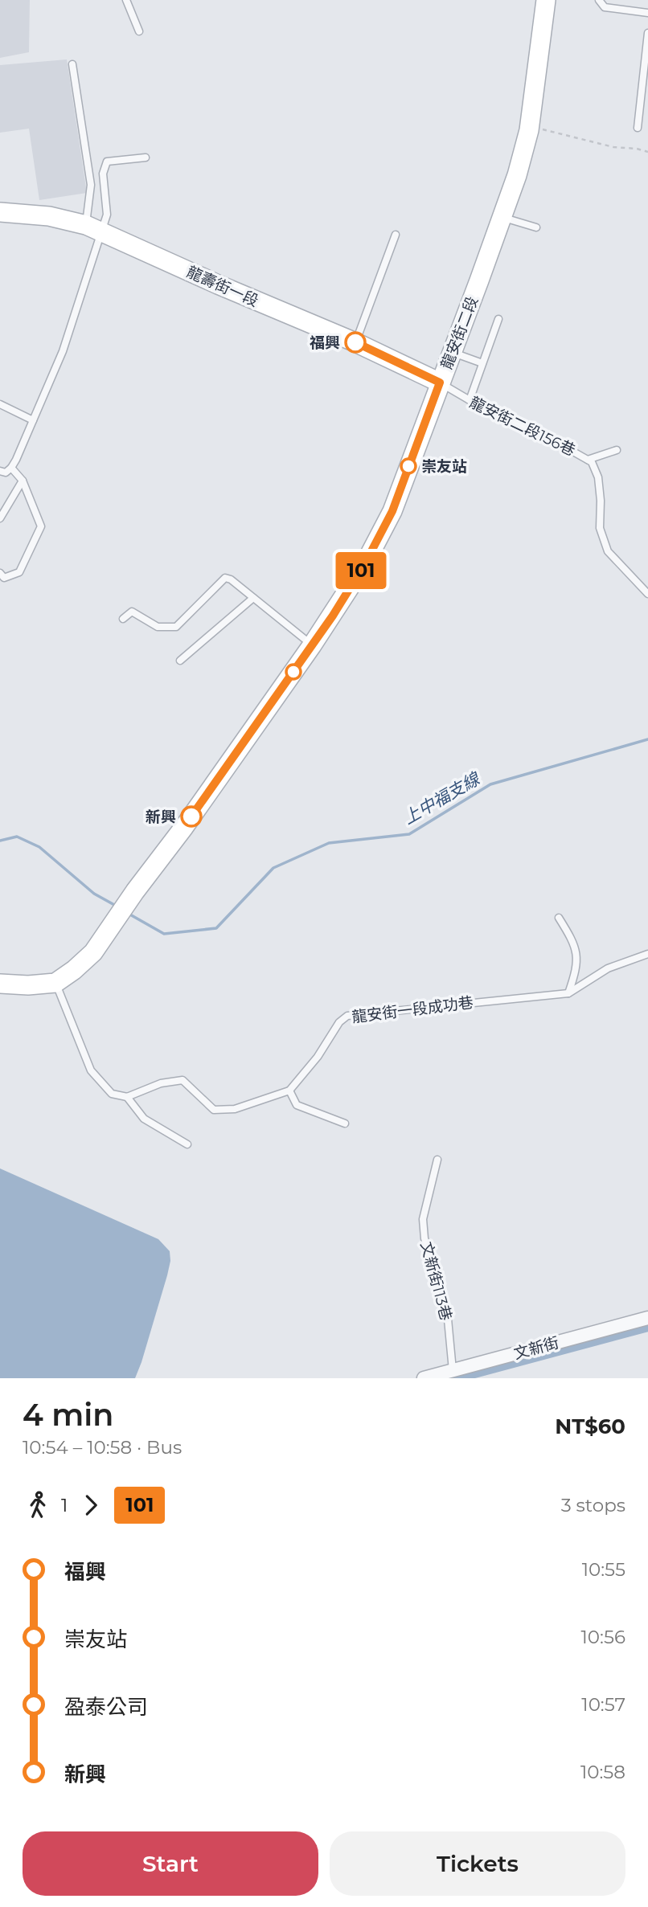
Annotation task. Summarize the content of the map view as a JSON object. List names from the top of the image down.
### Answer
{
  "streets": {
    "street": ["龍壽街一段", "龍安街二段", "文新街"],
    "lane": ["龍安街二段156巷", "龍安街一段成功巷", "文新街113巷"]
  },
  "crossings": [
    ["龍壽街一段", "龍安街二段"],
    ["龍壽街一段", "龍安街二段156巷"],
    ["龍安街二段", "龍安街二段156巷"],
    ["文新街113巷", "文新街"]
  ],
  "water": ["上中福支線"],
  "places": ["福興", "崇友站", "新興"],
  "lines": ["bus line 101"],
  "page": {
    "on_map": "101",
    "heading": ["4 min", "10:54 – 10:58 · Bus", "NT$60"],
    "legs": ["1", "101", "3 stops"],
    "list": [
      {
        "name": "福興",
        "value": "10:55"
      },
      {
        "name": "崇友站",
        "value": "10:56"
      },
      {
        "name": "盈泰公司",
        "value": "10:57"
      },
      {
        "name": "新興",
        "value": "10:58"
      }
    ],
    "buttons": ["Start", "Tickets"]
  }
}
